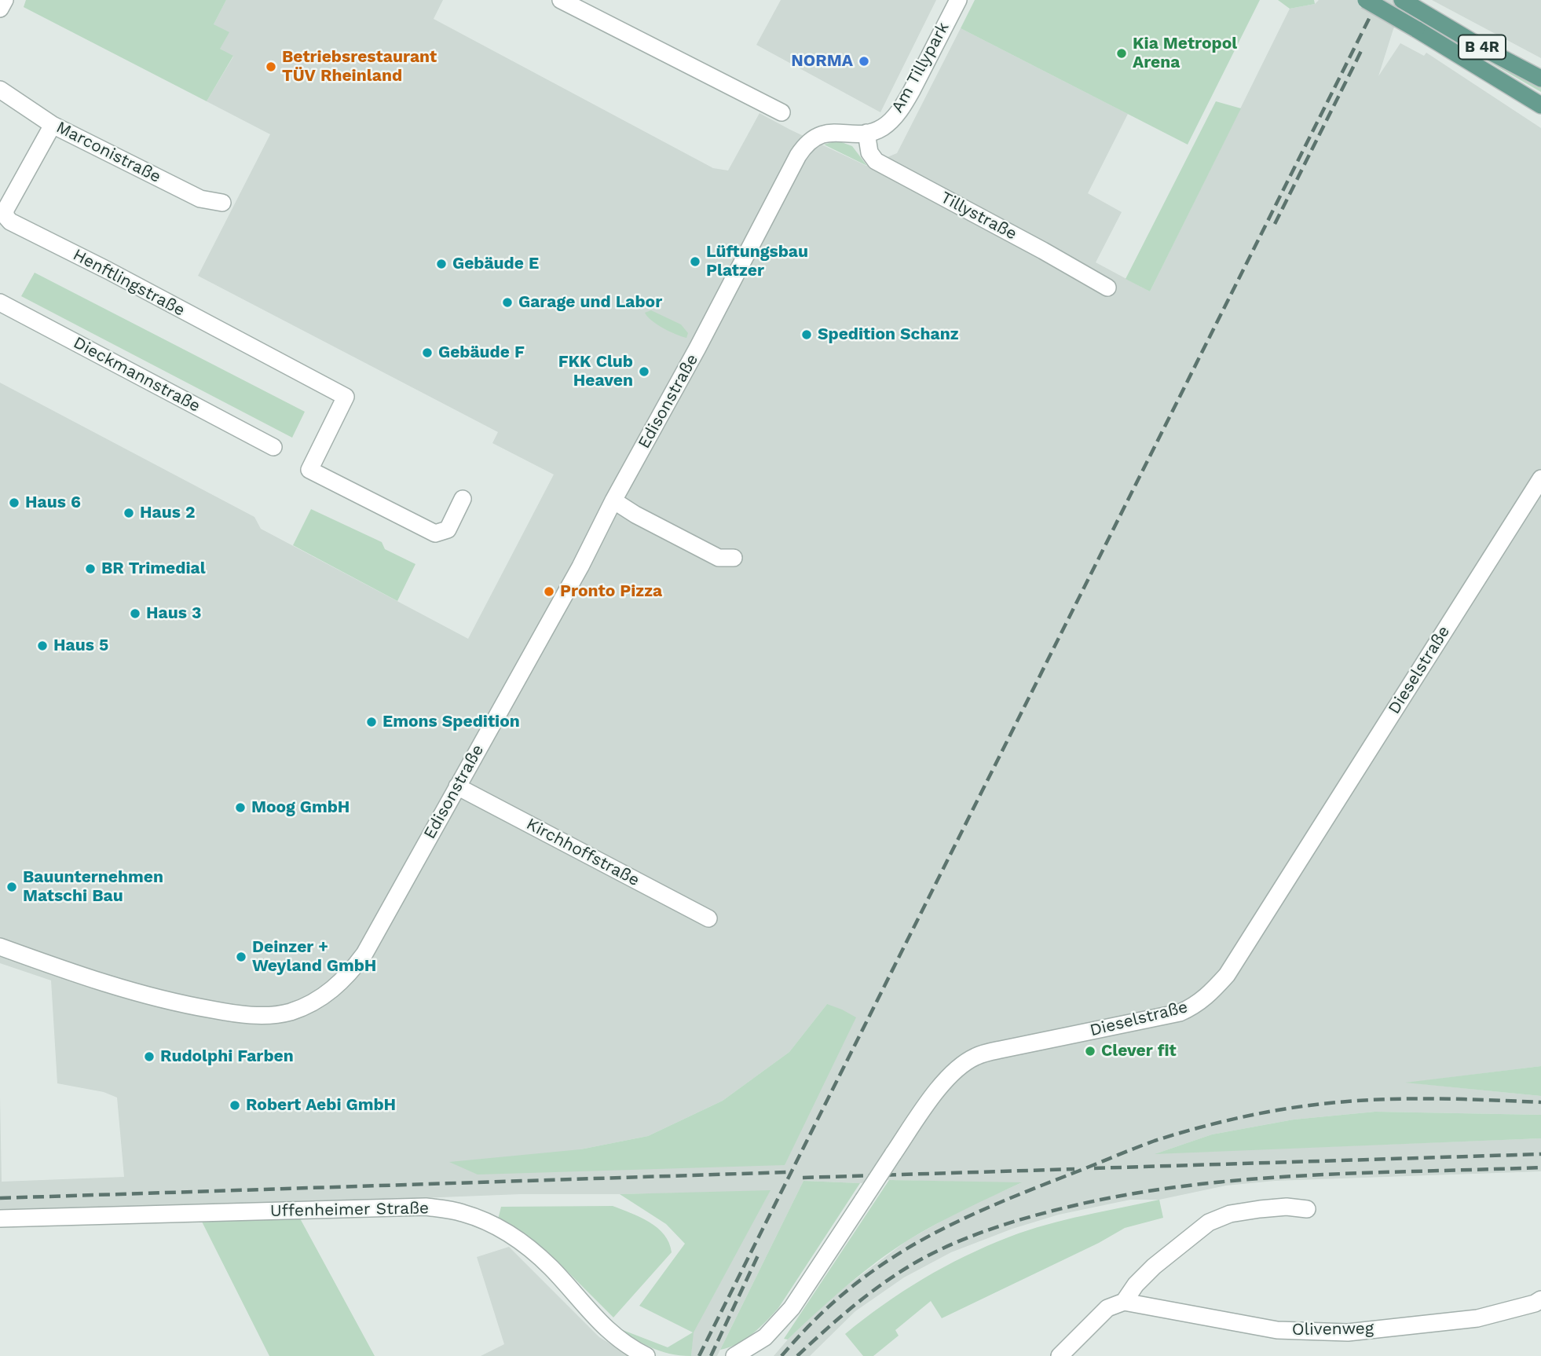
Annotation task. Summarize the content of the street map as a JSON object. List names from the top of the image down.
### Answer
{
  "streets": {
    "main road": ["B 4R"],
    "street": [
      "Am Tillypark",
      "Marconistraße",
      "Tillystraße",
      "Henftlingstraße",
      "Dieckmannstraße",
      "Edisonstraße",
      "Dieselstraße",
      "Kirchhoffstraße",
      "Uffenheimer Straße",
      "Olivenweg"
    ]
  },
  "crossings": [
    ["Am Tillypark", "Tillystraße"],
    ["Am Tillypark", "Edisonstraße"],
    ["Marconistraße", "Henftlingstraße"],
    ["Edisonstraße", "Kirchhoffstraße"]
  ],
  "places": [
    "Kia Metropol Arena",
    "NORMA",
    "Betriebsrestaurant TÜV Rheinland",
    "Lüftungsbau Platzer",
    "Gebäude E",
    "Garage und Labor",
    "Spedition Schanz",
    "Gebäude F",
    "FKK Club Heaven",
    "Haus 6",
    "Haus 2",
    "BR Trimedial",
    "Pronto Pizza",
    "Haus 3",
    "Haus 5",
    "Emons Spedition",
    "Moog GmbH",
    "Bauunternehmen Matschi Bau",
    "Deinzer + Weyland GmbH",
    "Clever fit",
    "Rudolphi Farben",
    "Robert Aebi GmbH"
  ]
}
